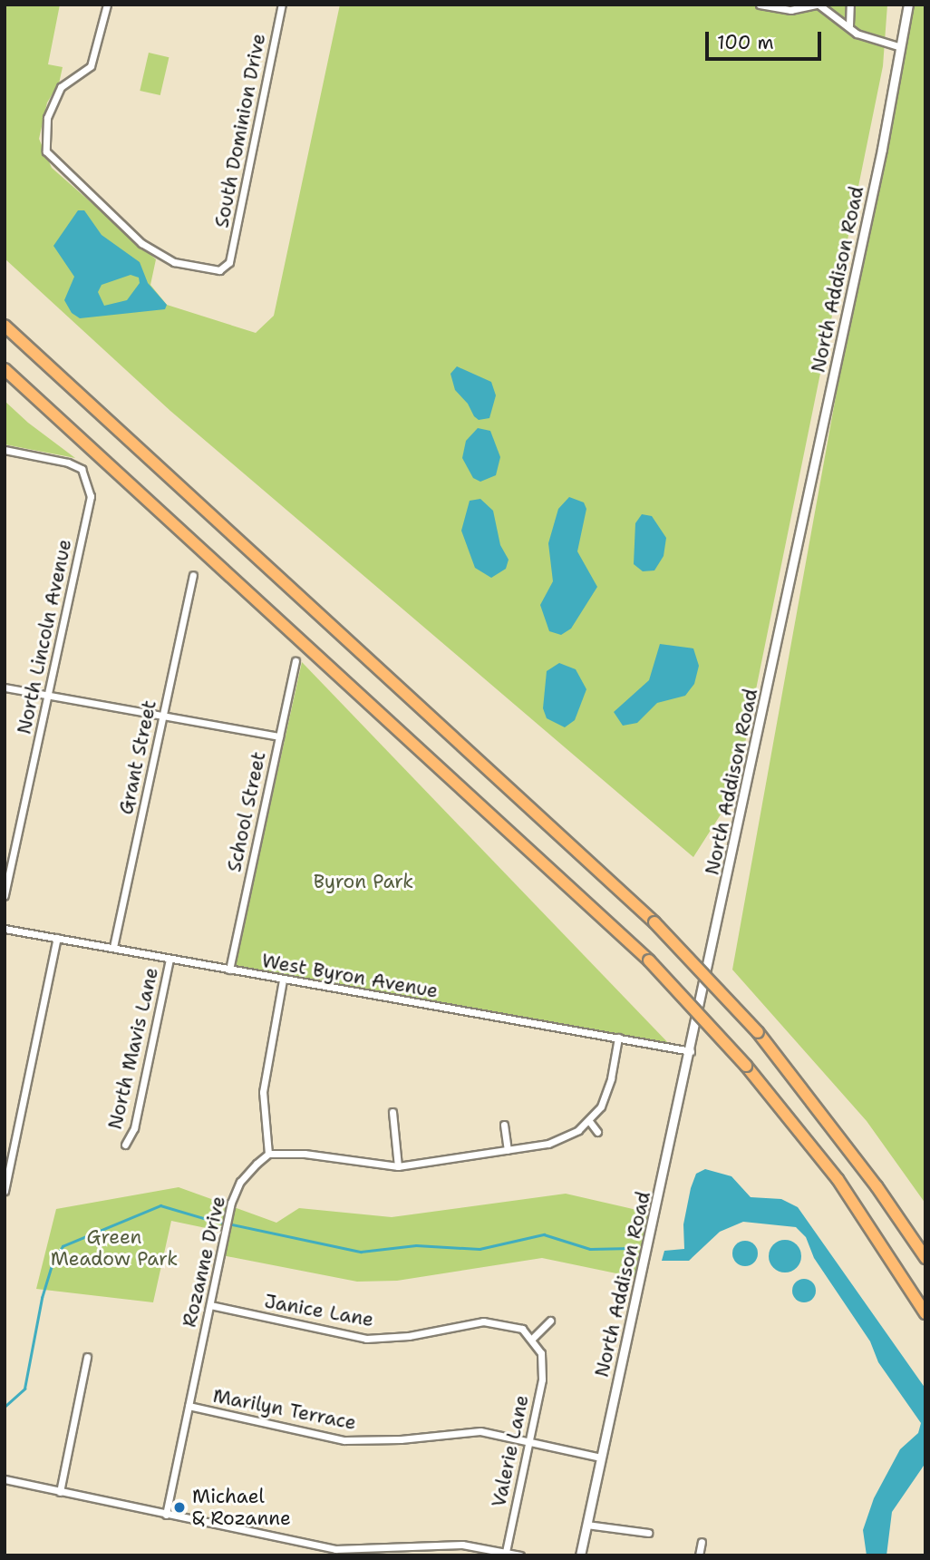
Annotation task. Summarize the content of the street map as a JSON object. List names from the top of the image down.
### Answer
{
  "streets": {
    "street": [
      "South Dominion Drive",
      "North Addison Road",
      "North Lincoln Avenue",
      "Grant Street",
      "School Street",
      "West Byron Avenue",
      "North Mavis Lane",
      "Rozanne Drive",
      "Janice Lane",
      "Marilyn Terrace",
      "Valerie Lane"
    ]
  },
  "crossings": [
    ["North Addison Road", "West Byron Avenue"],
    ["North Addison Road", "Marilyn Terrace"],
    ["Grant Street", "West Byron Avenue"],
    ["School Street", "West Byron Avenue"],
    ["West Byron Avenue", "North Mavis Lane"],
    ["Rozanne Drive", "Janice Lane"],
    ["Rozanne Drive", "Marilyn Terrace"],
    ["Janice Lane", "Valerie Lane"],
    ["Marilyn Terrace", "Valerie Lane"]
  ],
  "parks": ["Byron Park", "Green Meadow Park"],
  "places": ["Michael & Rozanne"],
  "scale_bar": "100 m"
}
